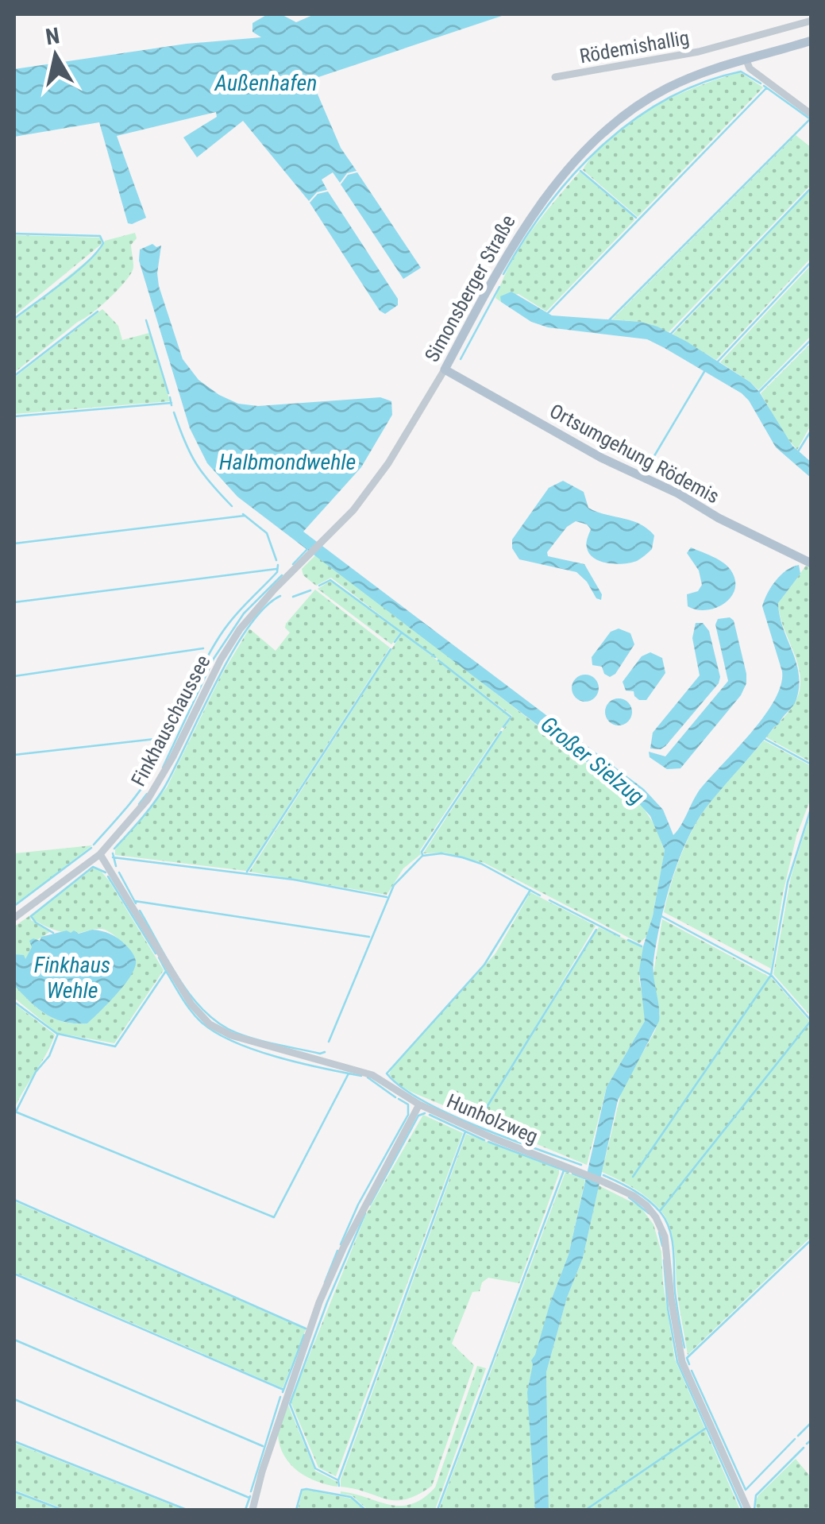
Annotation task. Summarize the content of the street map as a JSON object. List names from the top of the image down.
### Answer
{
  "streets": {
    "main road": ["Simonsberger Straße", "Ortsumgehung Rödemis"],
    "street": ["Rödemishallig", "Finkhauschaussee", "Hunholzweg"]
  },
  "crossings": [
    ["Simonsberger Straße", "Ortsumgehung Rödemis"],
    ["Simonsberger Straße", "Finkhauschaussee"],
    ["Finkhauschaussee", "Hunholzweg"]
  ],
  "water": [
    "Außenhafen",
    "Halbmondwehle",
    "Großer Sielzug",
    "Finkhaus Wehle"
  ],
  "north": "top"
}
